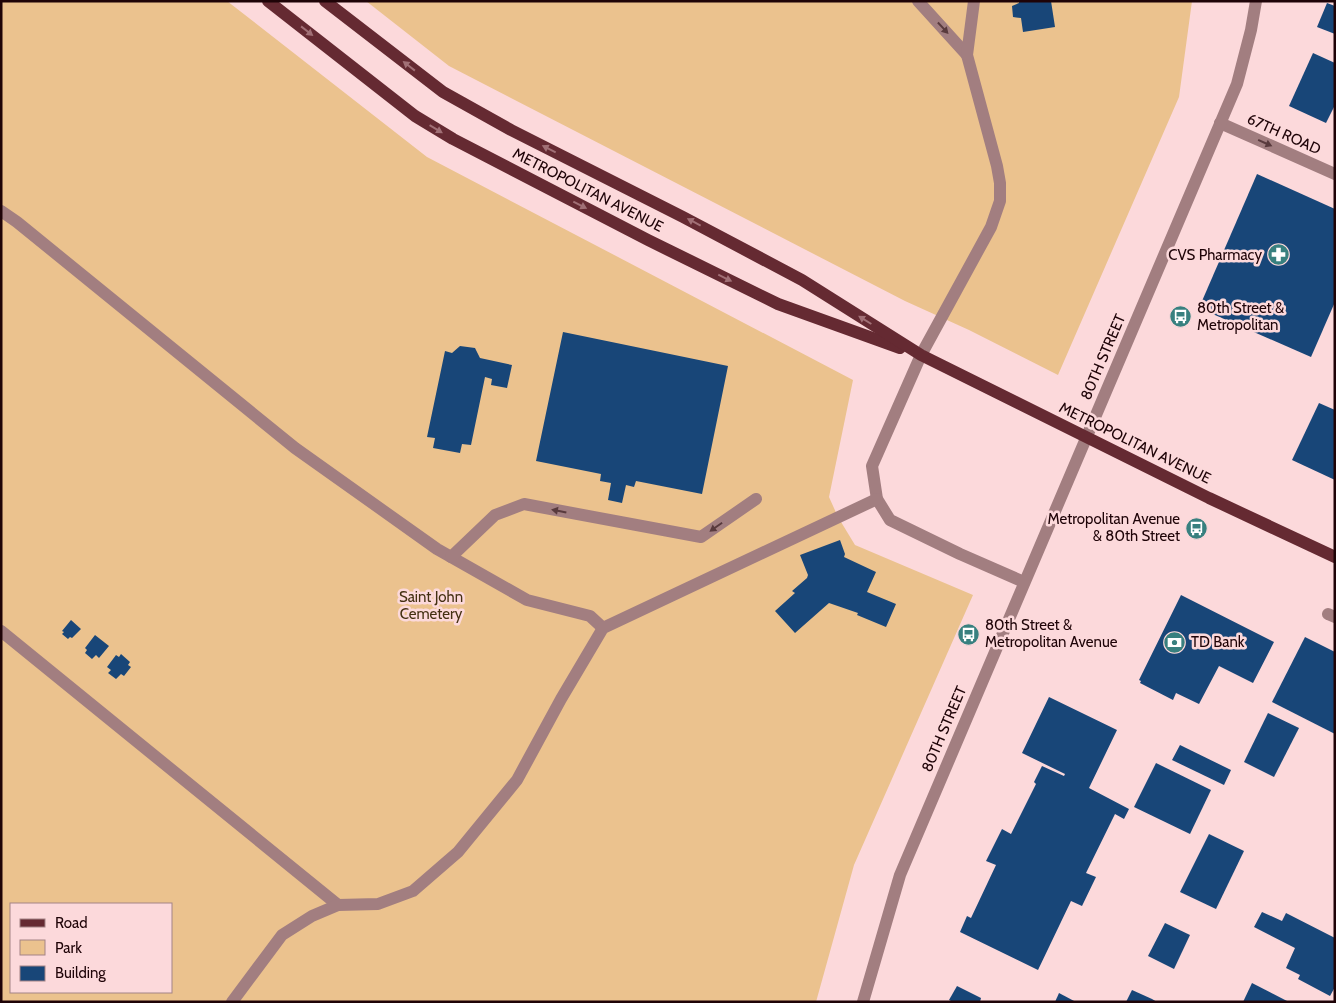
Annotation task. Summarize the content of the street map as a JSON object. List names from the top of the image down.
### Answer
{
  "streets": {
    "main road": ["METROPOLITAN AVENUE"],
    "street": ["67TH ROAD", "80TH STREET"]
  },
  "crossings": [
    ["67TH ROAD", "80TH STREET"],
    ["METROPOLITAN AVENUE", "80TH STREET"]
  ],
  "one_way": ["67TH ROAD"],
  "parks": ["Saint John Cemetery"],
  "places": {
    "pharmacy": ["CVS Pharmacy"],
    "bus stop": ["80th Street & Metropolitan", "Metropolitan Avenue & 80th Street", "80th Street & Metropolitan Avenue"],
    "bank": ["TD Bank"]
  },
  "legend": ["Road", "Park", "Building"]
}
